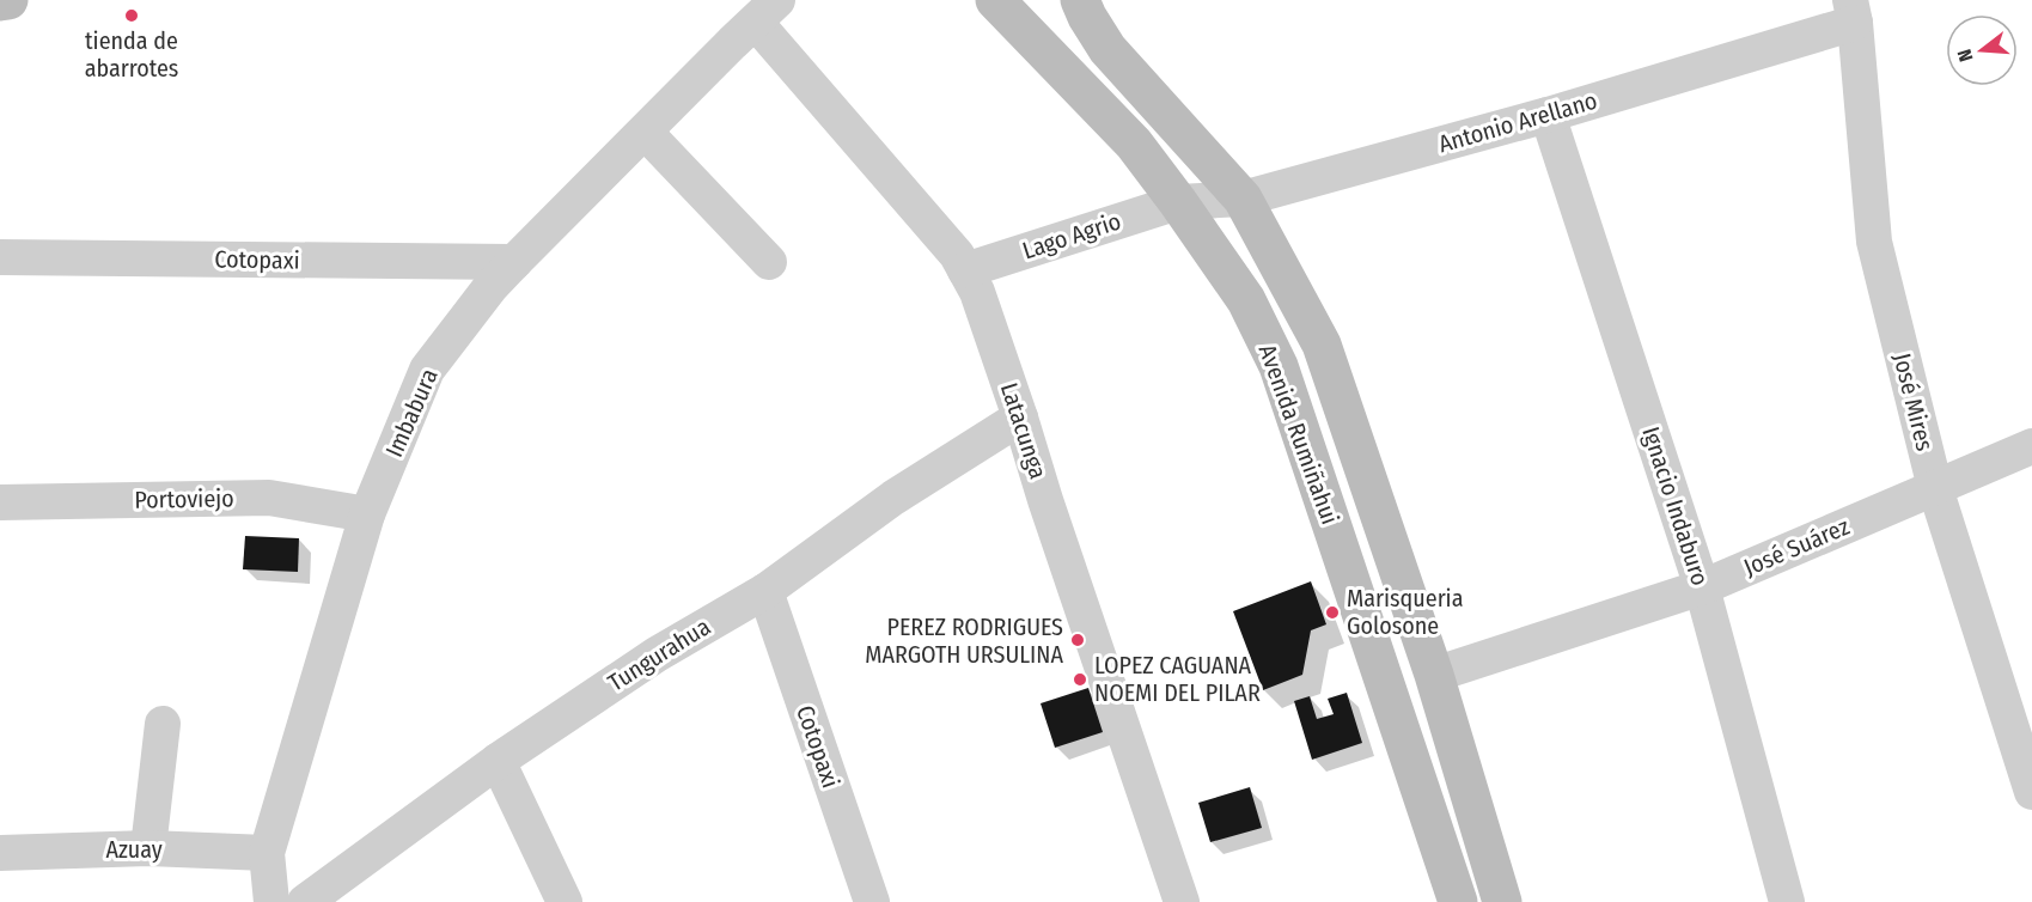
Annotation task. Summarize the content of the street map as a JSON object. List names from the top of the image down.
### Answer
{
  "streets": {
    "main road": ["Avenida Rumiñahui"],
    "street": [
      "Antonio Arellano",
      "Lago Agrio",
      "Cotopaxi",
      "José Mires",
      "Imbabura",
      "Latacunga",
      "Portoviejo",
      "Ignacio Indaburo",
      "José Suárez",
      "Tungurahua",
      "Azuay"
    ]
  },
  "crossings": [
    ["Antonio Arellano", "Lago Agrio"],
    ["Antonio Arellano", "José Mires"],
    ["Antonio Arellano", "Avenida Rumiñahui"],
    ["Antonio Arellano", "Ignacio Indaburo"],
    ["Lago Agrio", "Latacunga"],
    ["Lago Agrio", "Avenida Rumiñahui"],
    ["Cotopaxi", "Imbabura"],
    ["Cotopaxi", "Tungurahua"],
    ["José Mires", "José Suárez"],
    ["Imbabura", "Latacunga"],
    ["Imbabura", "Portoviejo"],
    ["Imbabura", "Azuay"],
    ["Latacunga", "Tungurahua"],
    ["Avenida Rumiñahui", "José Suárez"],
    ["Ignacio Indaburo", "José Suárez"]
  ],
  "places": [
    "tienda de abarrotes",
    "Marisqueria Golosone",
    "PEREZ RODRIGUES MARGOTH URSULINA",
    "LOPEZ CAGUANA NOEMI DEL PILAR"
  ],
  "north": "left"
}
